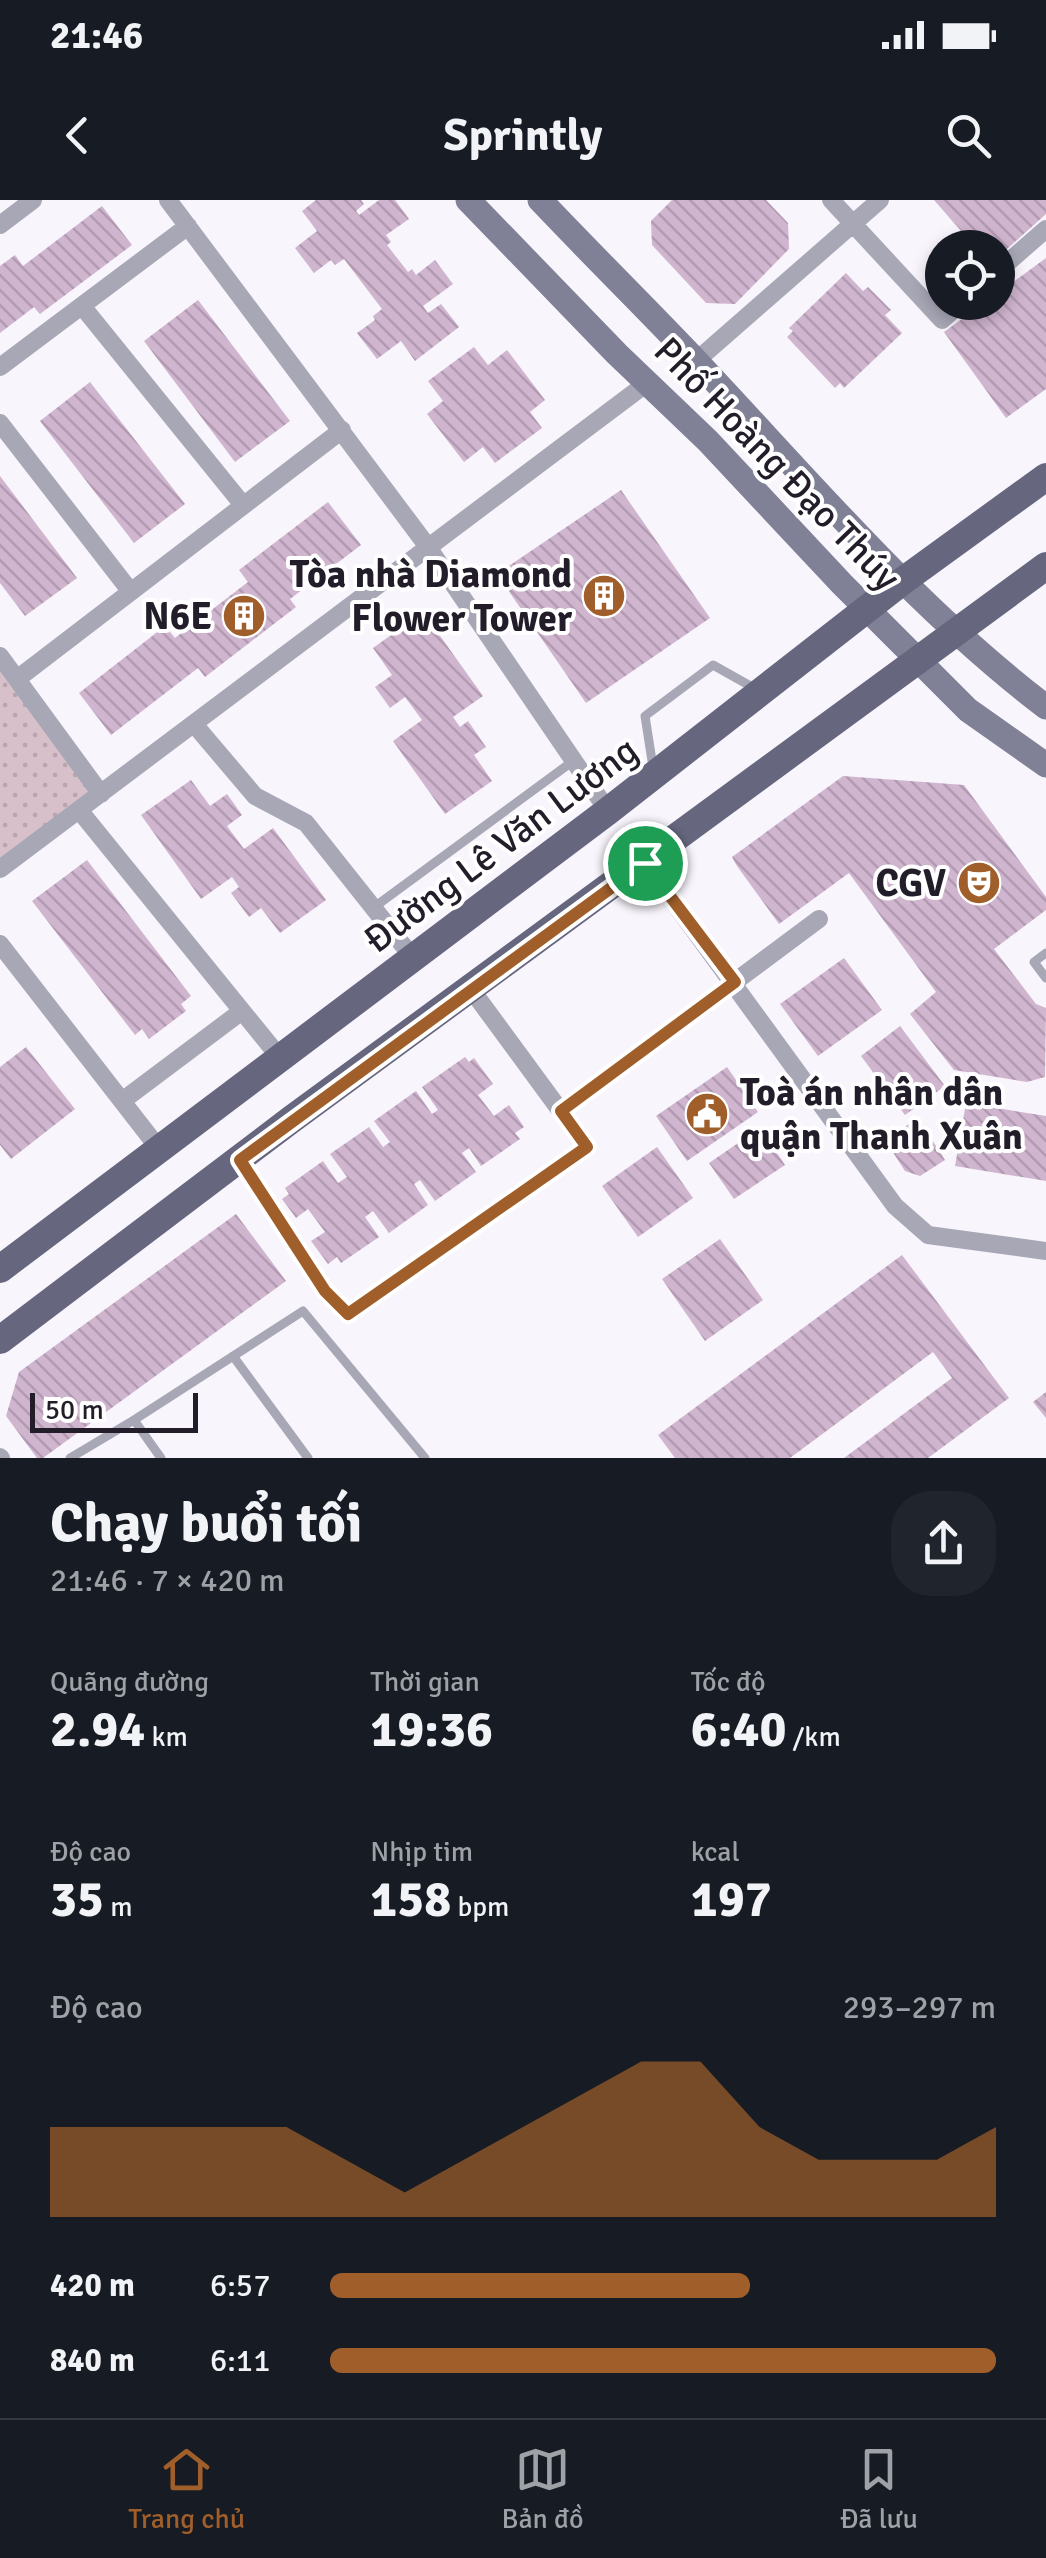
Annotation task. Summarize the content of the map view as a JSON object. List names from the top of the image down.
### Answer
{
  "streets": {
    "main road": ["Phố Hoàng Đạo Thúy", "Đường Lê Văn Lương"]
  },
  "crossings": [
    ["Phố Hoàng Đạo Thúy", "Đường Lê Văn Lương"]
  ],
  "places": {
    "building": ["Tòa nhà Diamond Flower Tower", "N6E"],
    "theatre": ["CGV"],
    "public building": ["Toà án nhân dân quận Thanh Xuân"]
  },
  "scale_bar": "50 m",
  "page": {
    "status": "21:46",
    "header": "Sprintly",
    "scale": "50 m",
    "heading": ["Chạy buổi tối", "21:46 · 7 × 420 m"],
    "stats": [
      ["Quãng đường", "2.94 km"],
      ["Thời gian", "19:36"],
      ["Tốc độ", "6:40 /km"],
      ["Độ cao", "35 m"],
      ["Nhịp tim", "158 bpm"],
      ["kcal", "197"]
    ],
    "chart": ["Độ cao", "293–297 m"],
    "list": [
      {
        "name": "420 m",
        "note": "6:57"
      },
      {
        "name": "840 m",
        "note": "6:11"
      }
    ],
    "tabs": ["Trang chủ", "Bản đồ", "Đã lưu"]
  }
}
